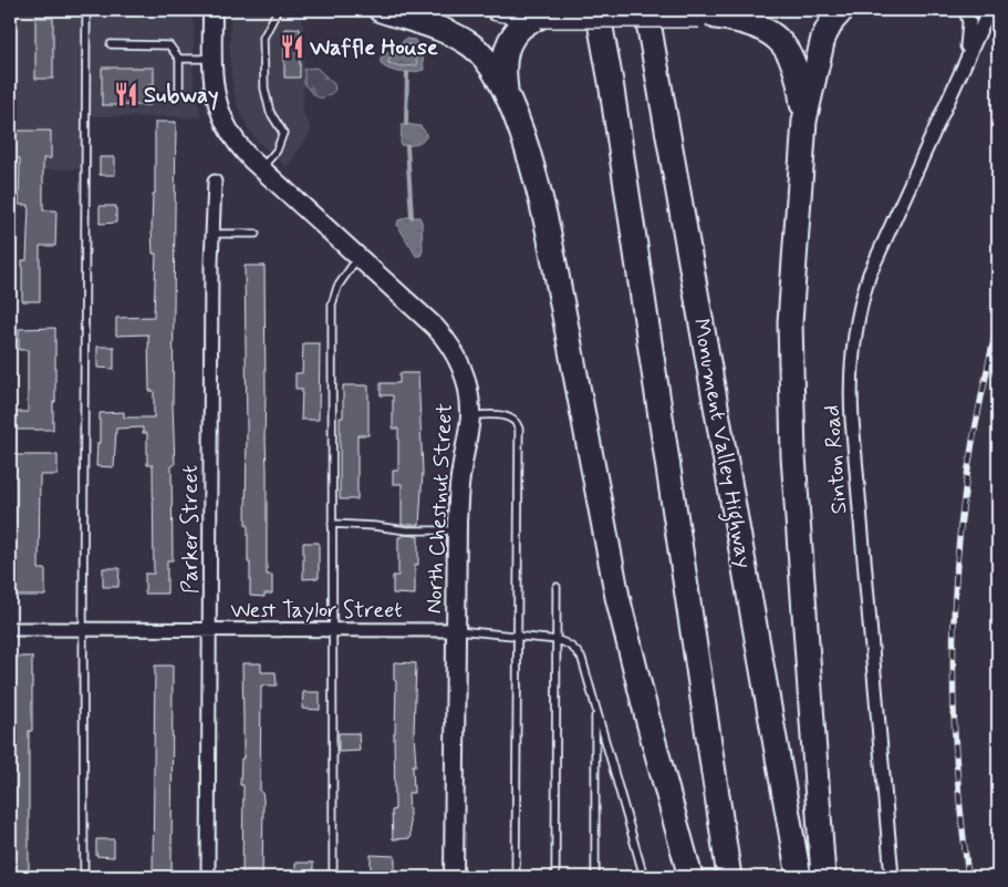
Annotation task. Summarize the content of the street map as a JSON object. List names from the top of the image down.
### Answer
{
  "streets": {
    "highway": ["Monument Valley Highway"],
    "main road": ["North Chestnut Street"],
    "street": ["Sinton Road", "Parker Street", "West Taylor Street"]
  },
  "crossings": [
    ["North Chestnut Street", "West Taylor Street"],
    ["Parker Street", "West Taylor Street"]
  ],
  "places": {
    "restaurant": ["Waffle House", "Subway"]
  }
}
